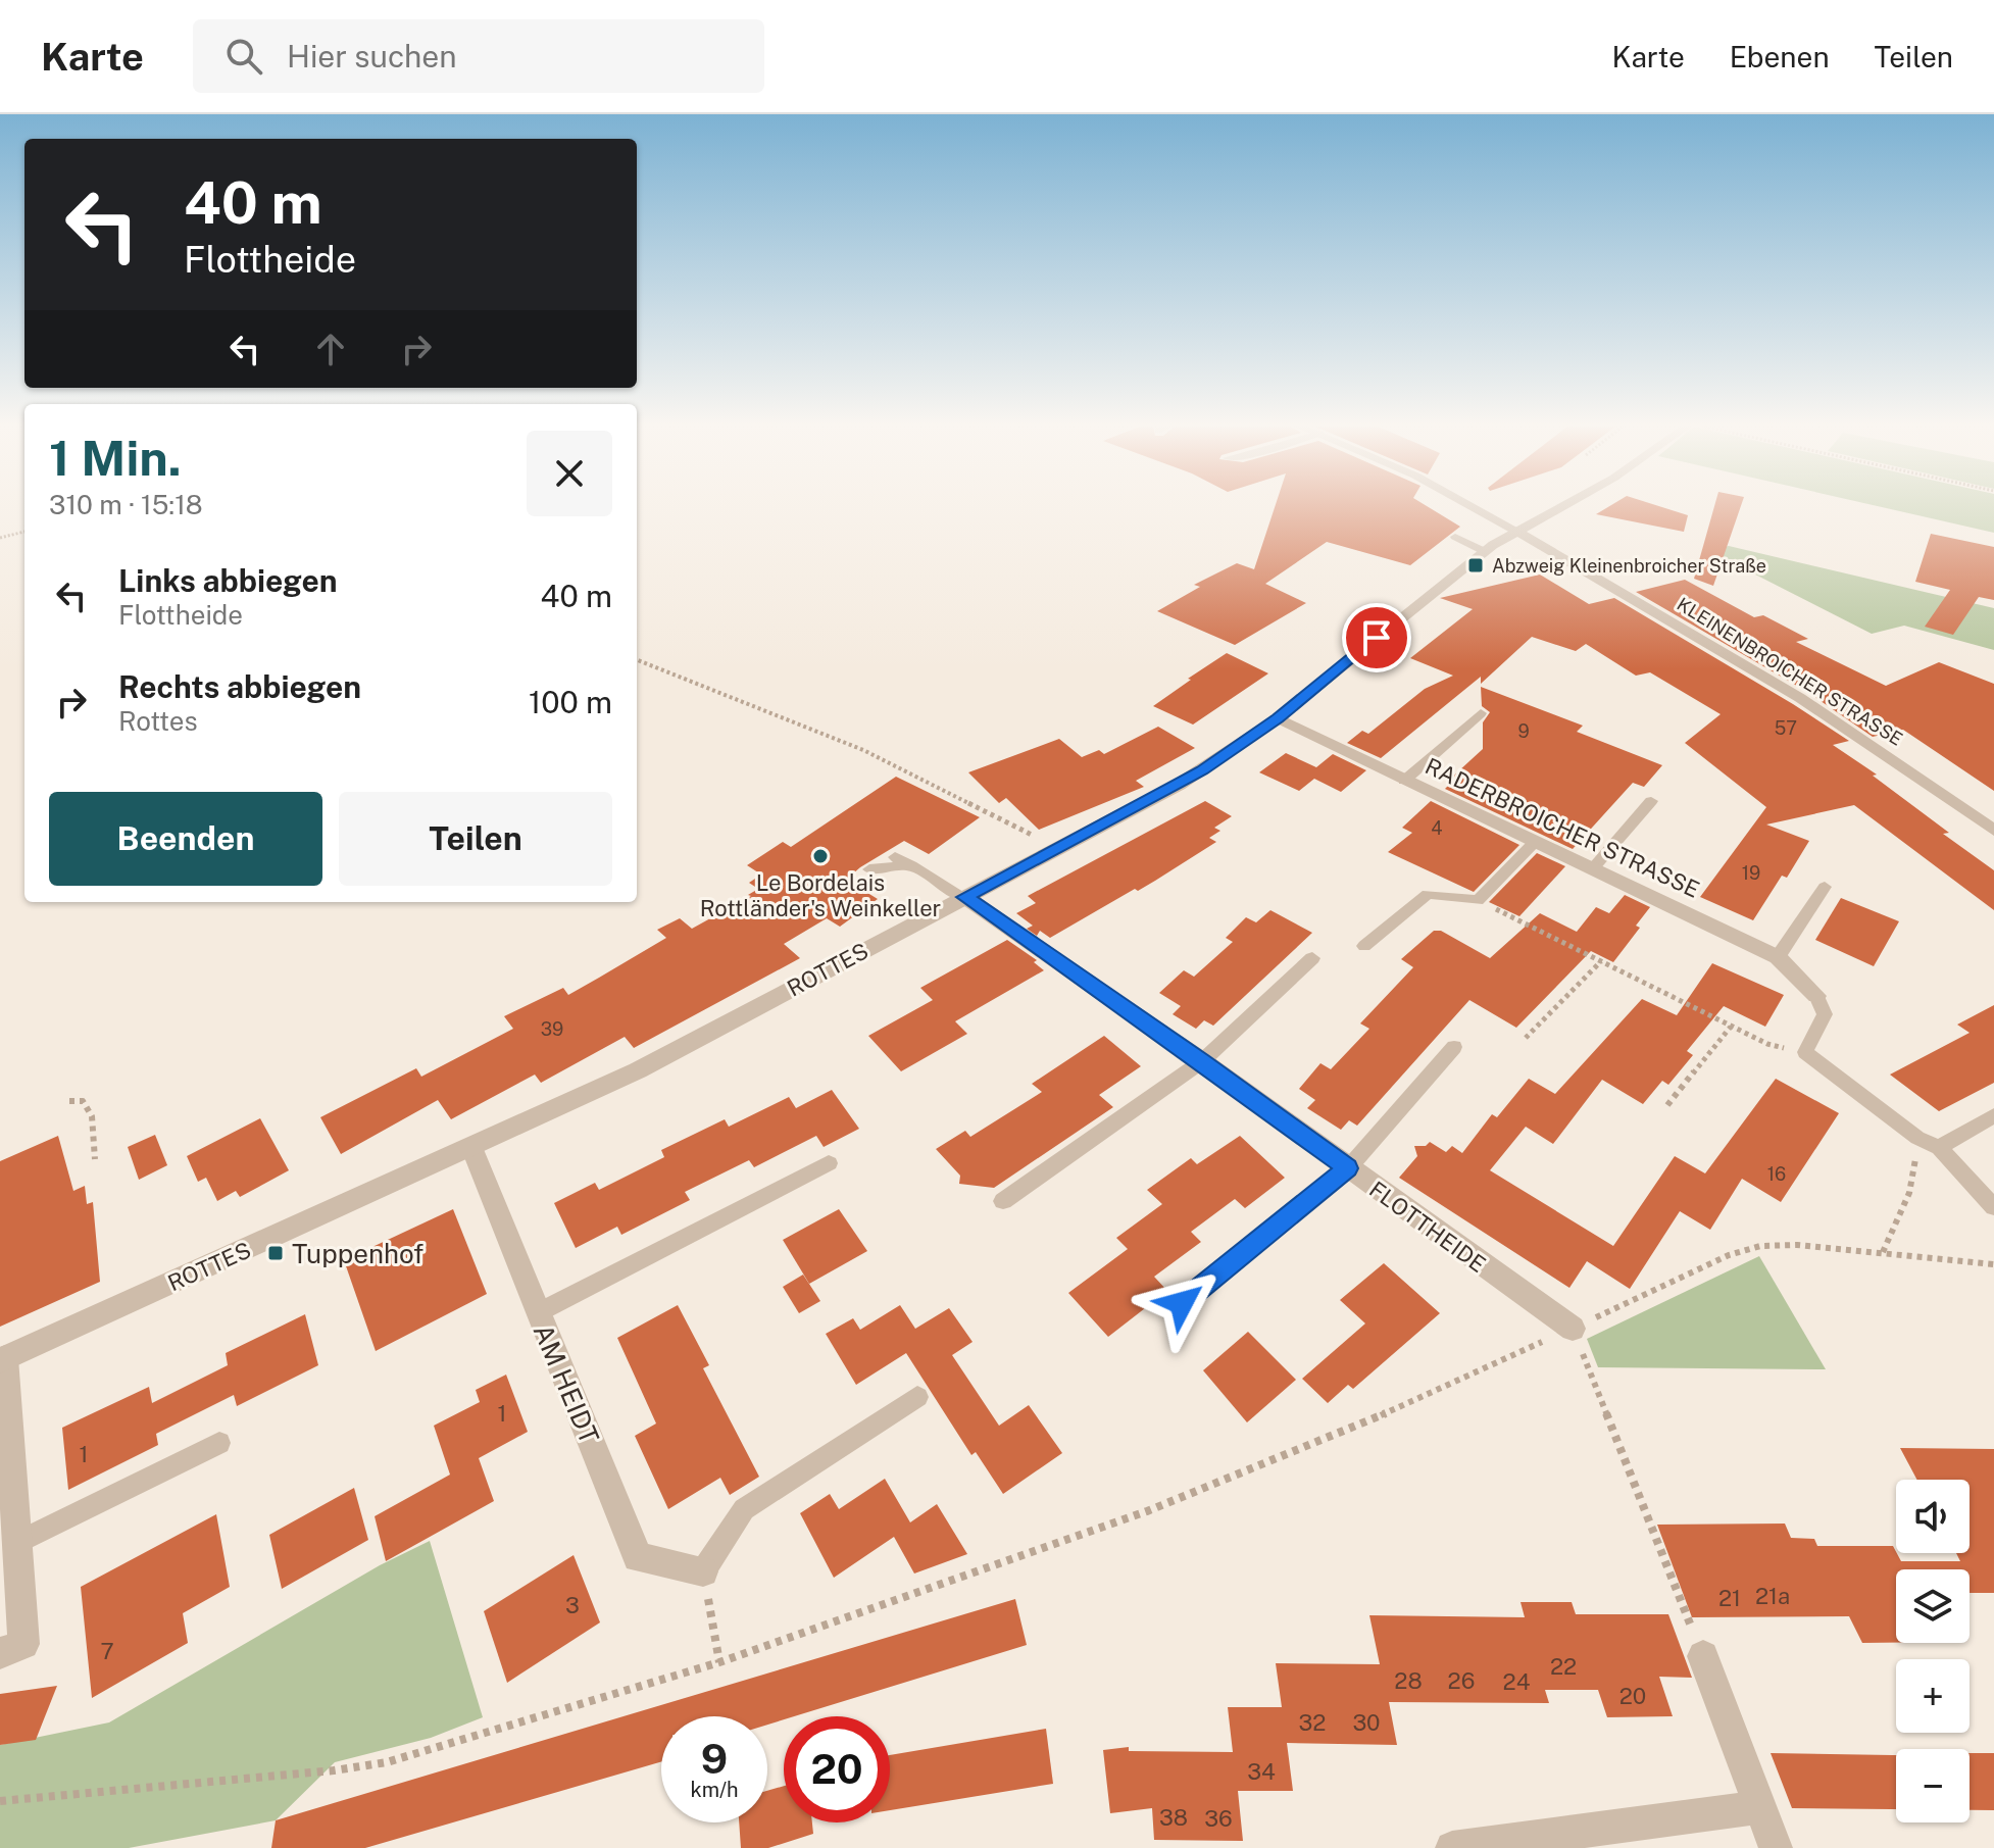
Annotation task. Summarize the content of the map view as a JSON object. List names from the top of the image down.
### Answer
{
  "streets": {
    "street": [
      "KLEINENBROICHER STRASSE",
      "RADERBROICHER STRASSE",
      "ROTTES",
      "FLOTTHEIDE",
      "AM HEIDT"
    ]
  },
  "crossings": [
    ["KLEINENBROICHER STRASSE", "ROTTES"],
    ["RADERBROICHER STRASSE", "ROTTES"],
    ["ROTTES", "FLOTTHEIDE"],
    ["ROTTES", "AM HEIDT"]
  ],
  "places": {
    "transit": ["Abzweig Kleinenbroicher Straße", "Tuppenhof"],
    "other": ["Le Bordelais Rottländer's Weinkeller"]
  },
  "house_numbers": [
    "57",
    "9",
    "4",
    "19",
    "39",
    "16",
    "1",
    "1",
    "21a",
    "21",
    "3",
    "7",
    "22",
    "28",
    "26",
    "24",
    "20",
    "32",
    "30",
    "34",
    "38",
    "36"
  ],
  "page": {
    "header": "Karte",
    "search": "Hier suchen",
    "nav": ["Karte", "Ebenen", "Teilen"],
    "turn": ["40 m", "Flottheide"],
    "heading": ["1 Min.", "310 m · 15:18"],
    "list": [
      {
        "name": "Links abbiegen",
        "note": "Flottheide",
        "value": "40 m"
      },
      {
        "name": "Rechts abbiegen",
        "note": "Rottes",
        "value": "100 m"
      }
    ],
    "buttons": ["Beenden", "Teilen"],
    "map_buttons": ["+", "−"],
    "speed": "9 km/h",
    "limit": "20"
  }
}
